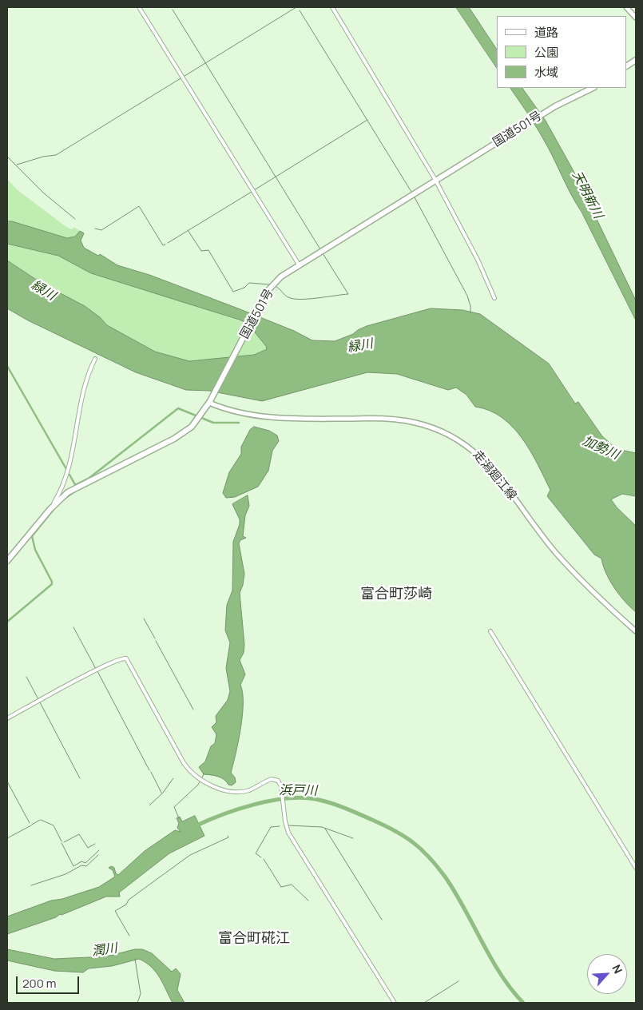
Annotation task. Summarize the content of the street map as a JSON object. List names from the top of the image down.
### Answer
{
  "streets": {
    "highway": ["国道501号"],
    "main road": ["走潟廻江線"]
  },
  "crossings": [
    ["国道501号", "走潟廻江線"]
  ],
  "districts": ["富合町莎崎", "富合町硴江"],
  "water": [
    "天明新川",
    "緑川",
    "加勢川",
    "浜戸川",
    "潤川"
  ],
  "legend": ["道路", "公園", "水域"],
  "scale_bar": "200 m",
  "north": "top right"
}
